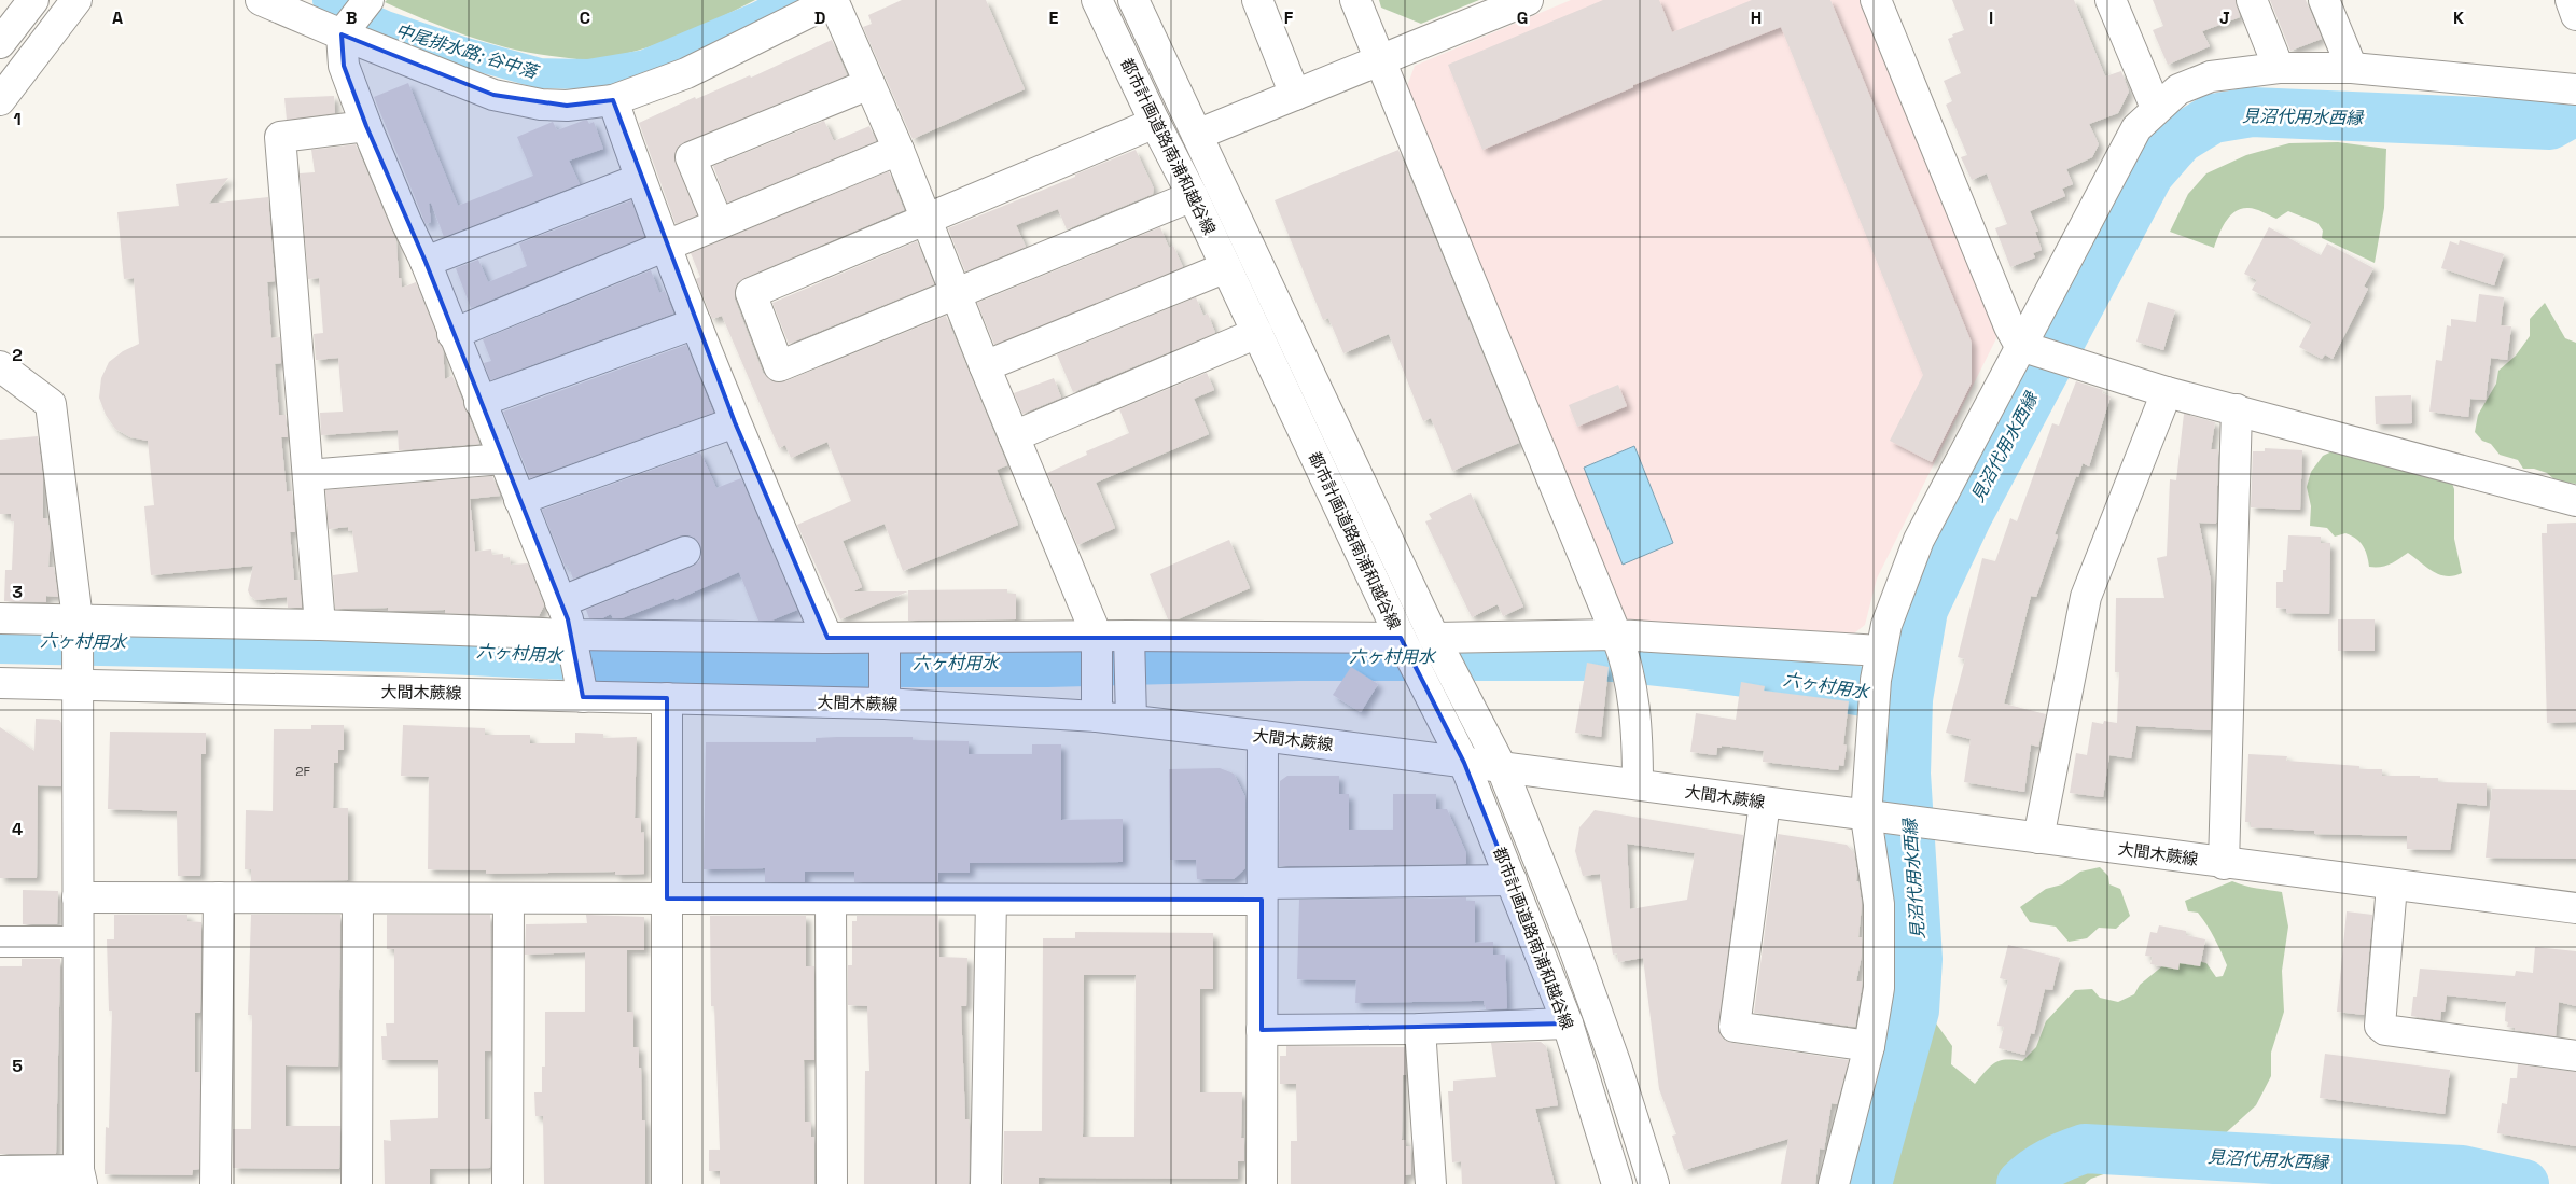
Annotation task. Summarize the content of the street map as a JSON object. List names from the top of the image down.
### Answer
{
  "streets": {
    "street": ["都市計画道路南浦和越谷線", "大間木蕨線"]
  },
  "crossings": [
    ["都市計画道路南浦和越谷線", "大間木蕨線"]
  ],
  "water": ["中尾排水路; 谷中落", "見沼代用水西縁", "六ヶ村用水"],
  "house_numbers": ["2F"],
  "grid": {
    "columns": [
      "A",
      "B",
      "C",
      "D",
      "E",
      "F",
      "G",
      "H",
      "I",
      "J",
      "K"
    ],
    "rows": [
      "1",
      "2",
      "3",
      "4",
      "5"
    ]
  }
}
